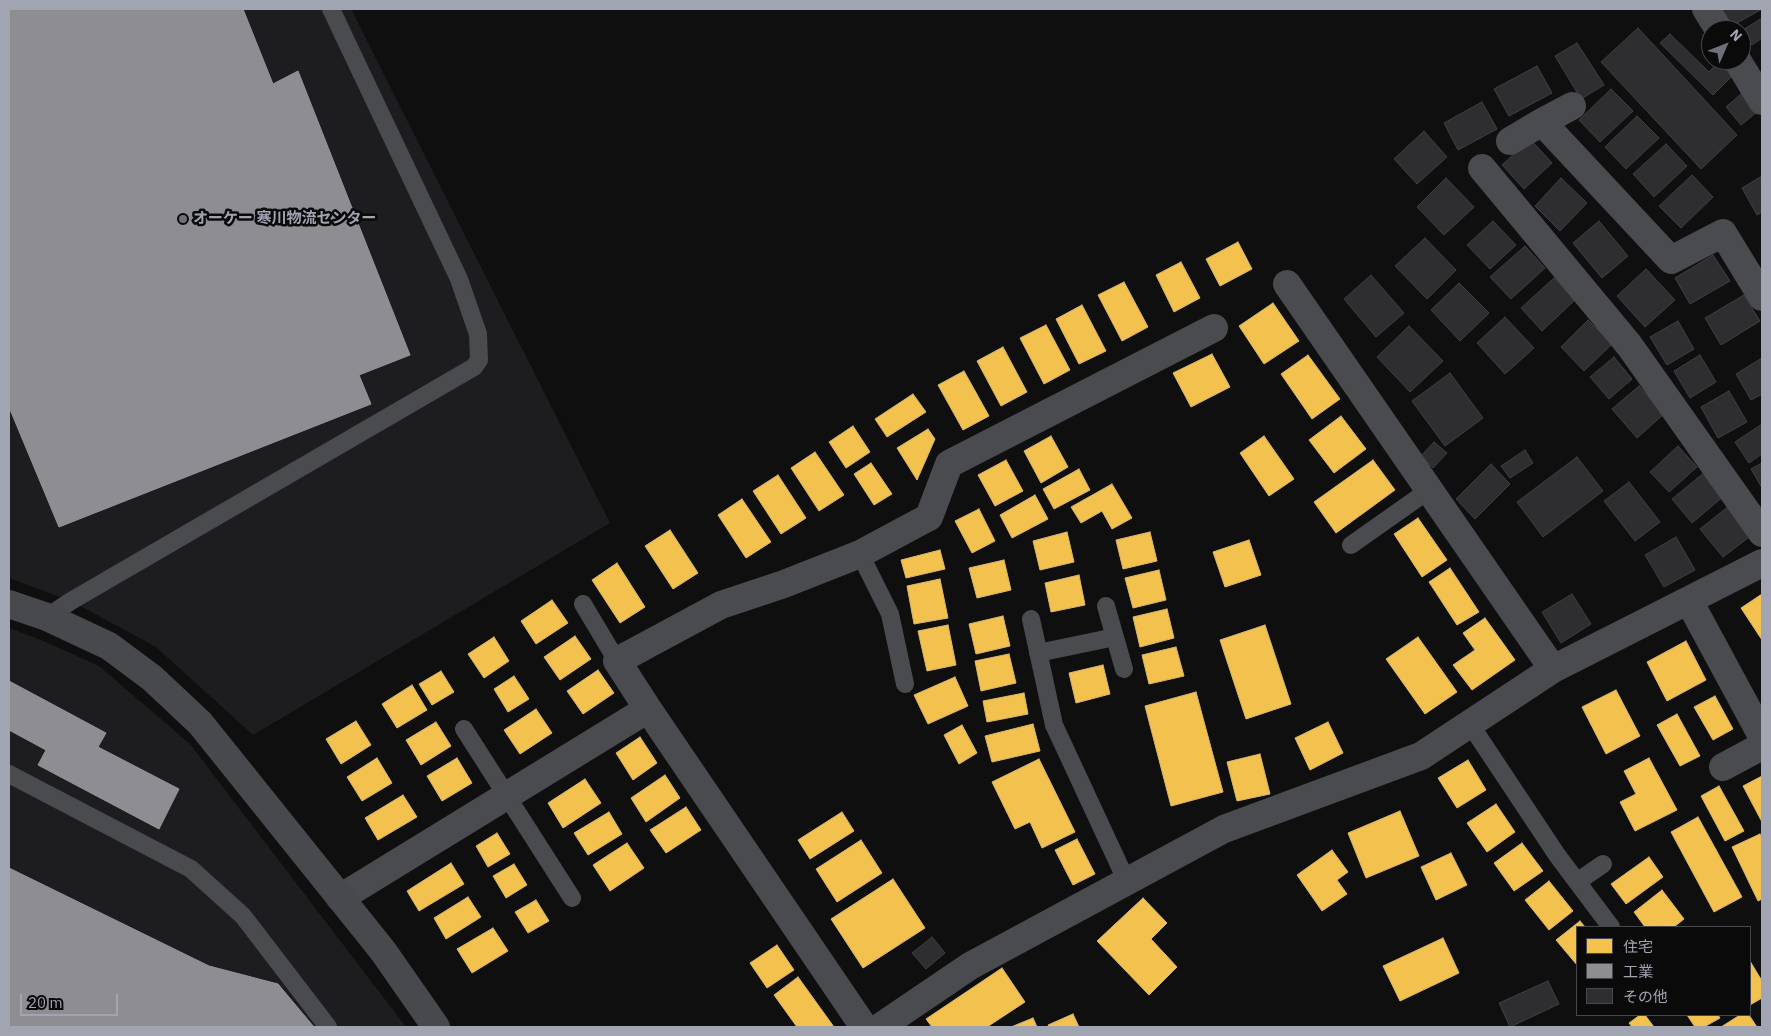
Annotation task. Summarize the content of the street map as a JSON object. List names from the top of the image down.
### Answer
{
  "places": ["オーケー 寒川物流センター"],
  "legend": ["住宅", "工業", "その他"],
  "scale_bar": "20 m",
  "north": "top right"
}
